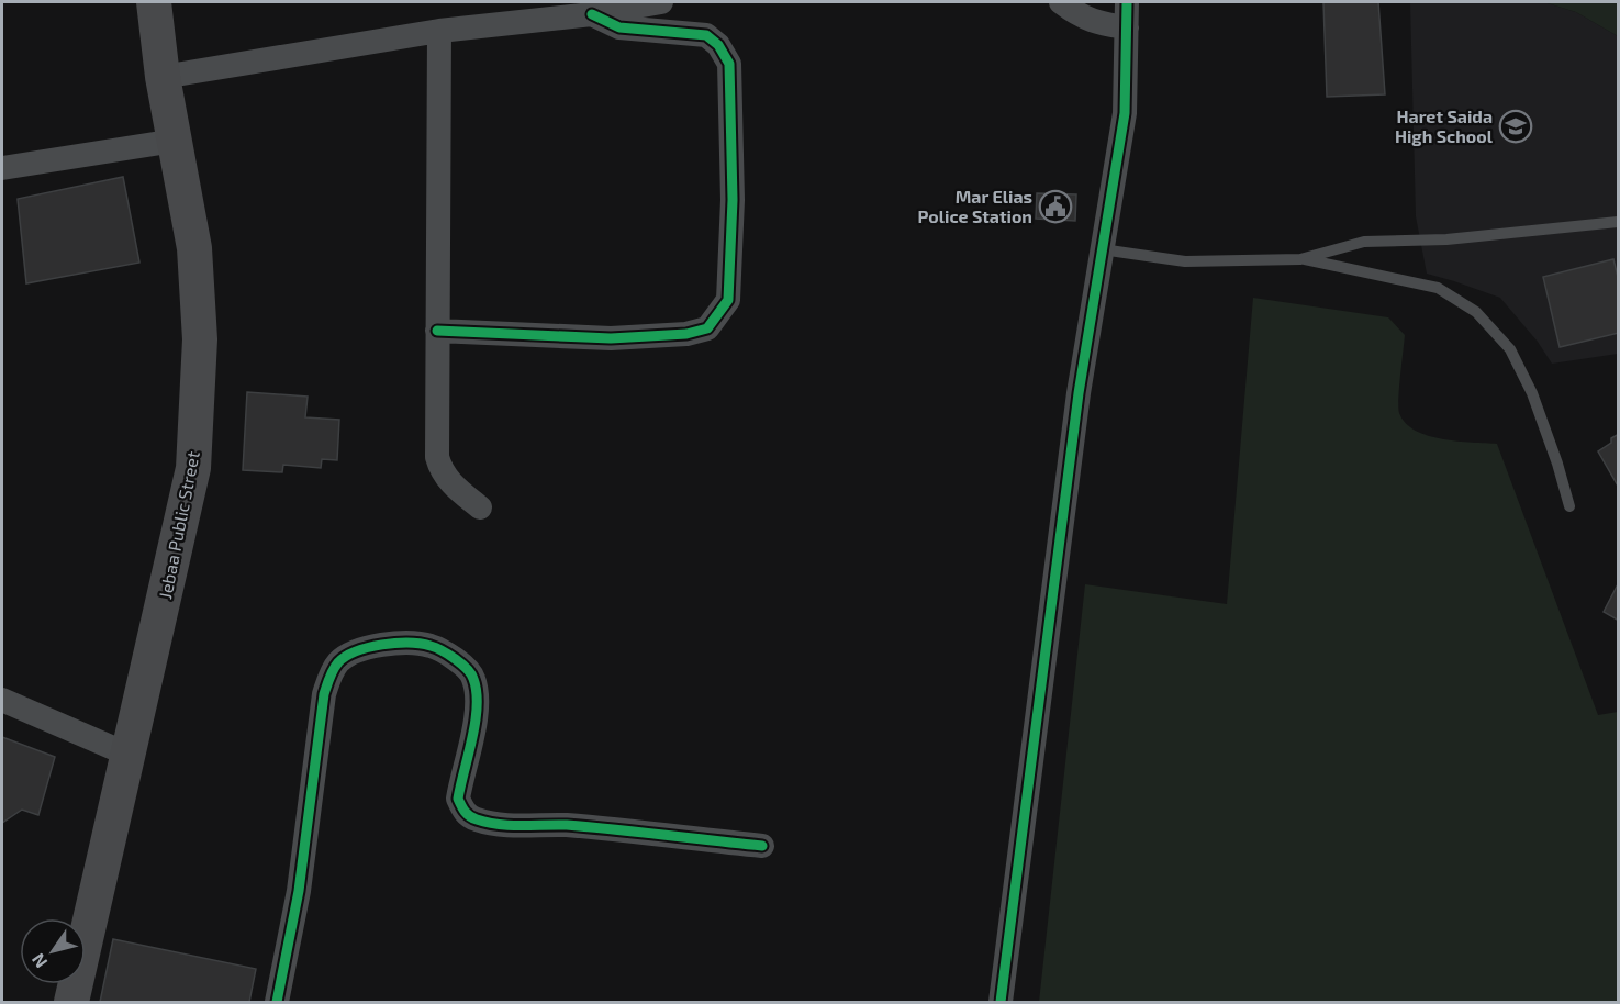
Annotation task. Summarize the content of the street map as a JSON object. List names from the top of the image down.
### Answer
{
  "streets": {
    "main road": ["Jebaa Public Street"]
  },
  "places": {
    "school or university": ["Haret Saida High School"],
    "public building": ["Mar Elias Police Station"]
  },
  "north": "bottom left"
}
